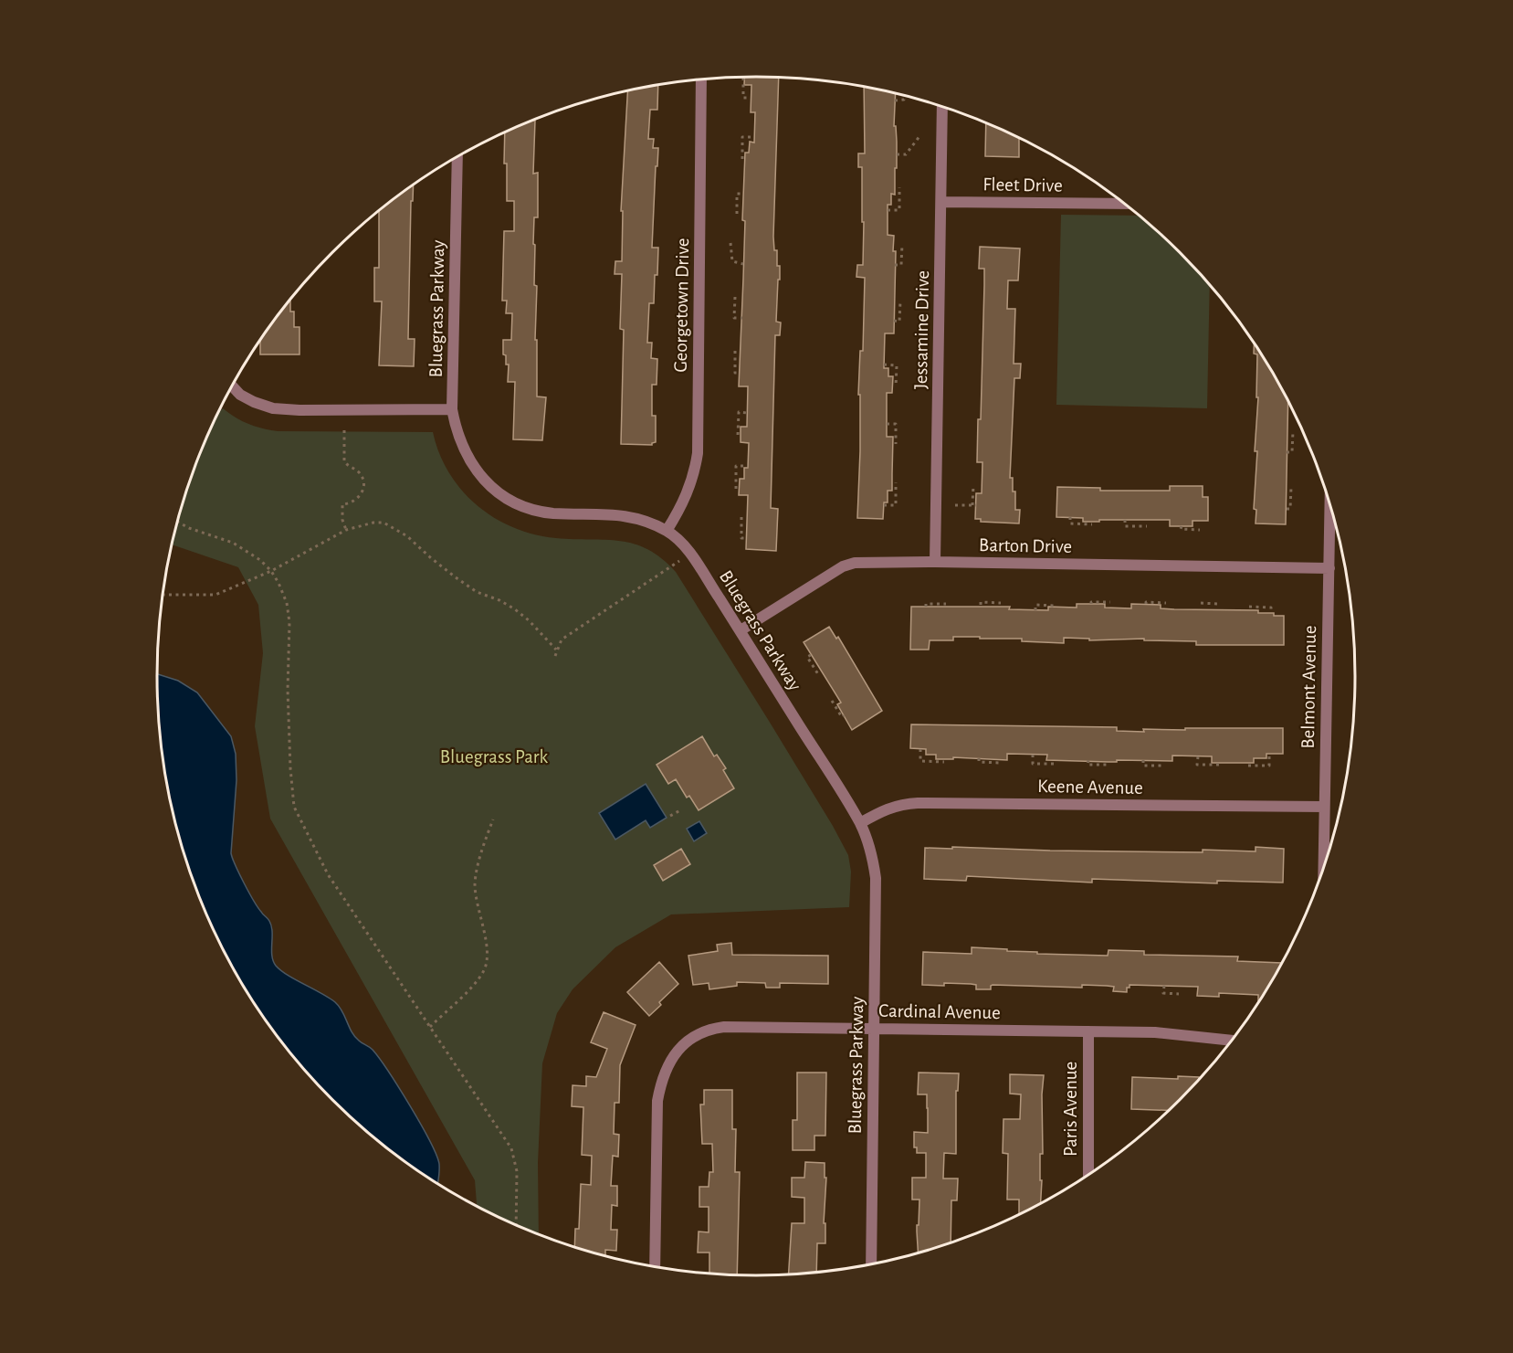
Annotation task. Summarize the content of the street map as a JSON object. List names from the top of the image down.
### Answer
{
  "streets": {
    "street": [
      "Fleet Drive",
      "Georgetown Drive",
      "Bluegrass Parkway",
      "Jessamine Drive",
      "Barton Drive",
      "Belmont Avenue",
      "Keene Avenue",
      "Cardinal Avenue",
      "Paris Avenue"
    ]
  },
  "crossings": [
    ["Fleet Drive", "Jessamine Drive"],
    ["Georgetown Drive", "Bluegrass Parkway"],
    ["Bluegrass Parkway", "Barton Drive"],
    ["Bluegrass Parkway", "Keene Avenue"],
    ["Bluegrass Parkway", "Cardinal Avenue"],
    ["Jessamine Drive", "Barton Drive"],
    ["Barton Drive", "Belmont Avenue"],
    ["Belmont Avenue", "Keene Avenue"],
    ["Cardinal Avenue", "Paris Avenue"]
  ],
  "parks": ["Bluegrass Park"]
}
